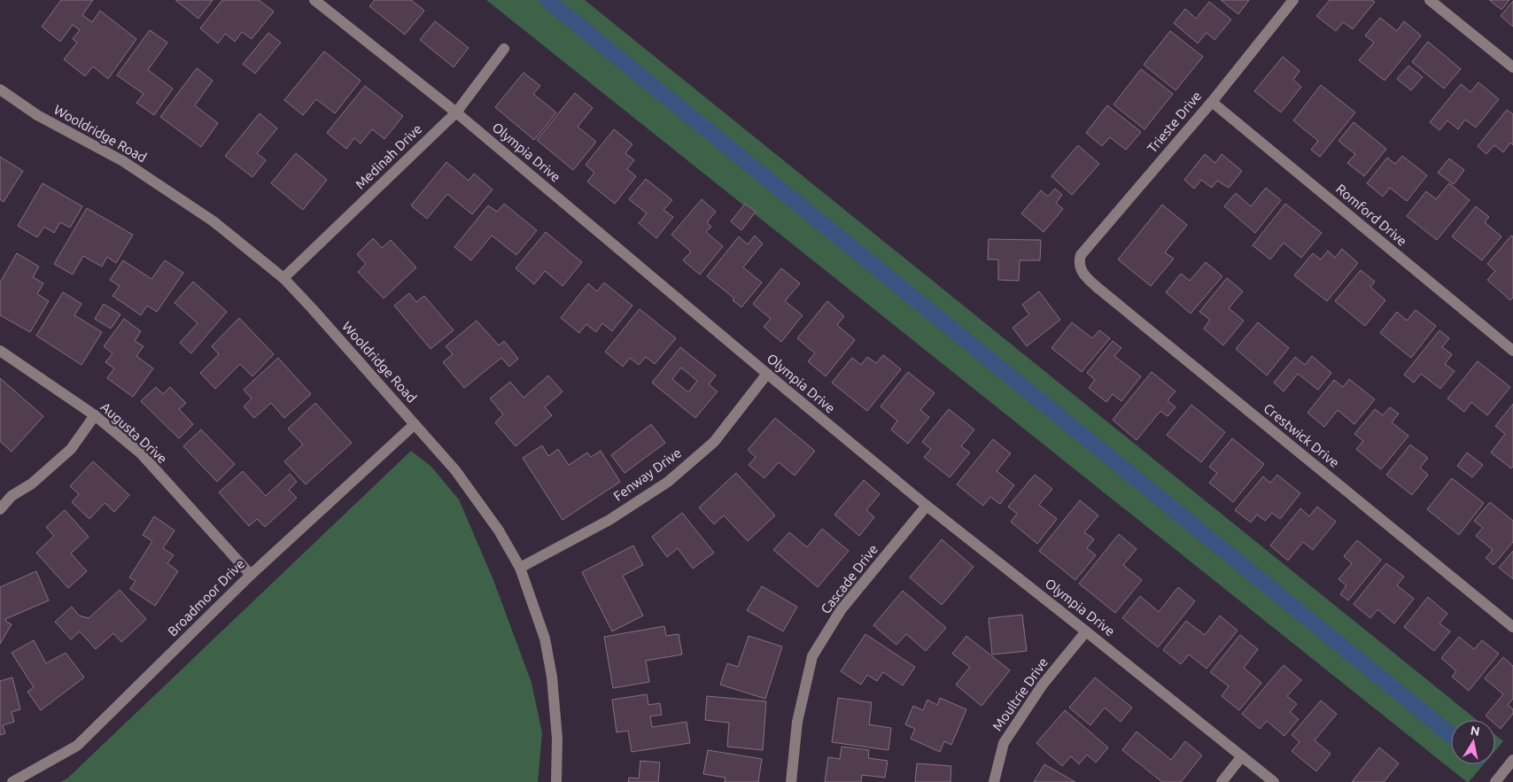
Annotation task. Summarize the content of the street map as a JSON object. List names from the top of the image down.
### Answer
{
  "streets": {
    "street": [
      "Trieste Drive",
      "Wooldridge Road",
      "Olympia Drive",
      "Medinah Drive",
      "Romford Drive",
      "Augusta Drive",
      "Crestwick Drive",
      "Fenway Drive",
      "Cascade Drive",
      "Broadmoor Drive",
      "Moultrie Drive"
    ]
  },
  "crossings": [
    ["Trieste Drive", "Romford Drive"],
    ["Trieste Drive", "Crestwick Drive"],
    ["Wooldridge Road", "Medinah Drive"],
    ["Wooldridge Road", "Fenway Drive"],
    ["Wooldridge Road", "Broadmoor Drive"],
    ["Olympia Drive", "Medinah Drive"],
    ["Olympia Drive", "Fenway Drive"],
    ["Olympia Drive", "Cascade Drive"],
    ["Olympia Drive", "Moultrie Drive"],
    ["Augusta Drive", "Broadmoor Drive"]
  ],
  "north": "top"
}
